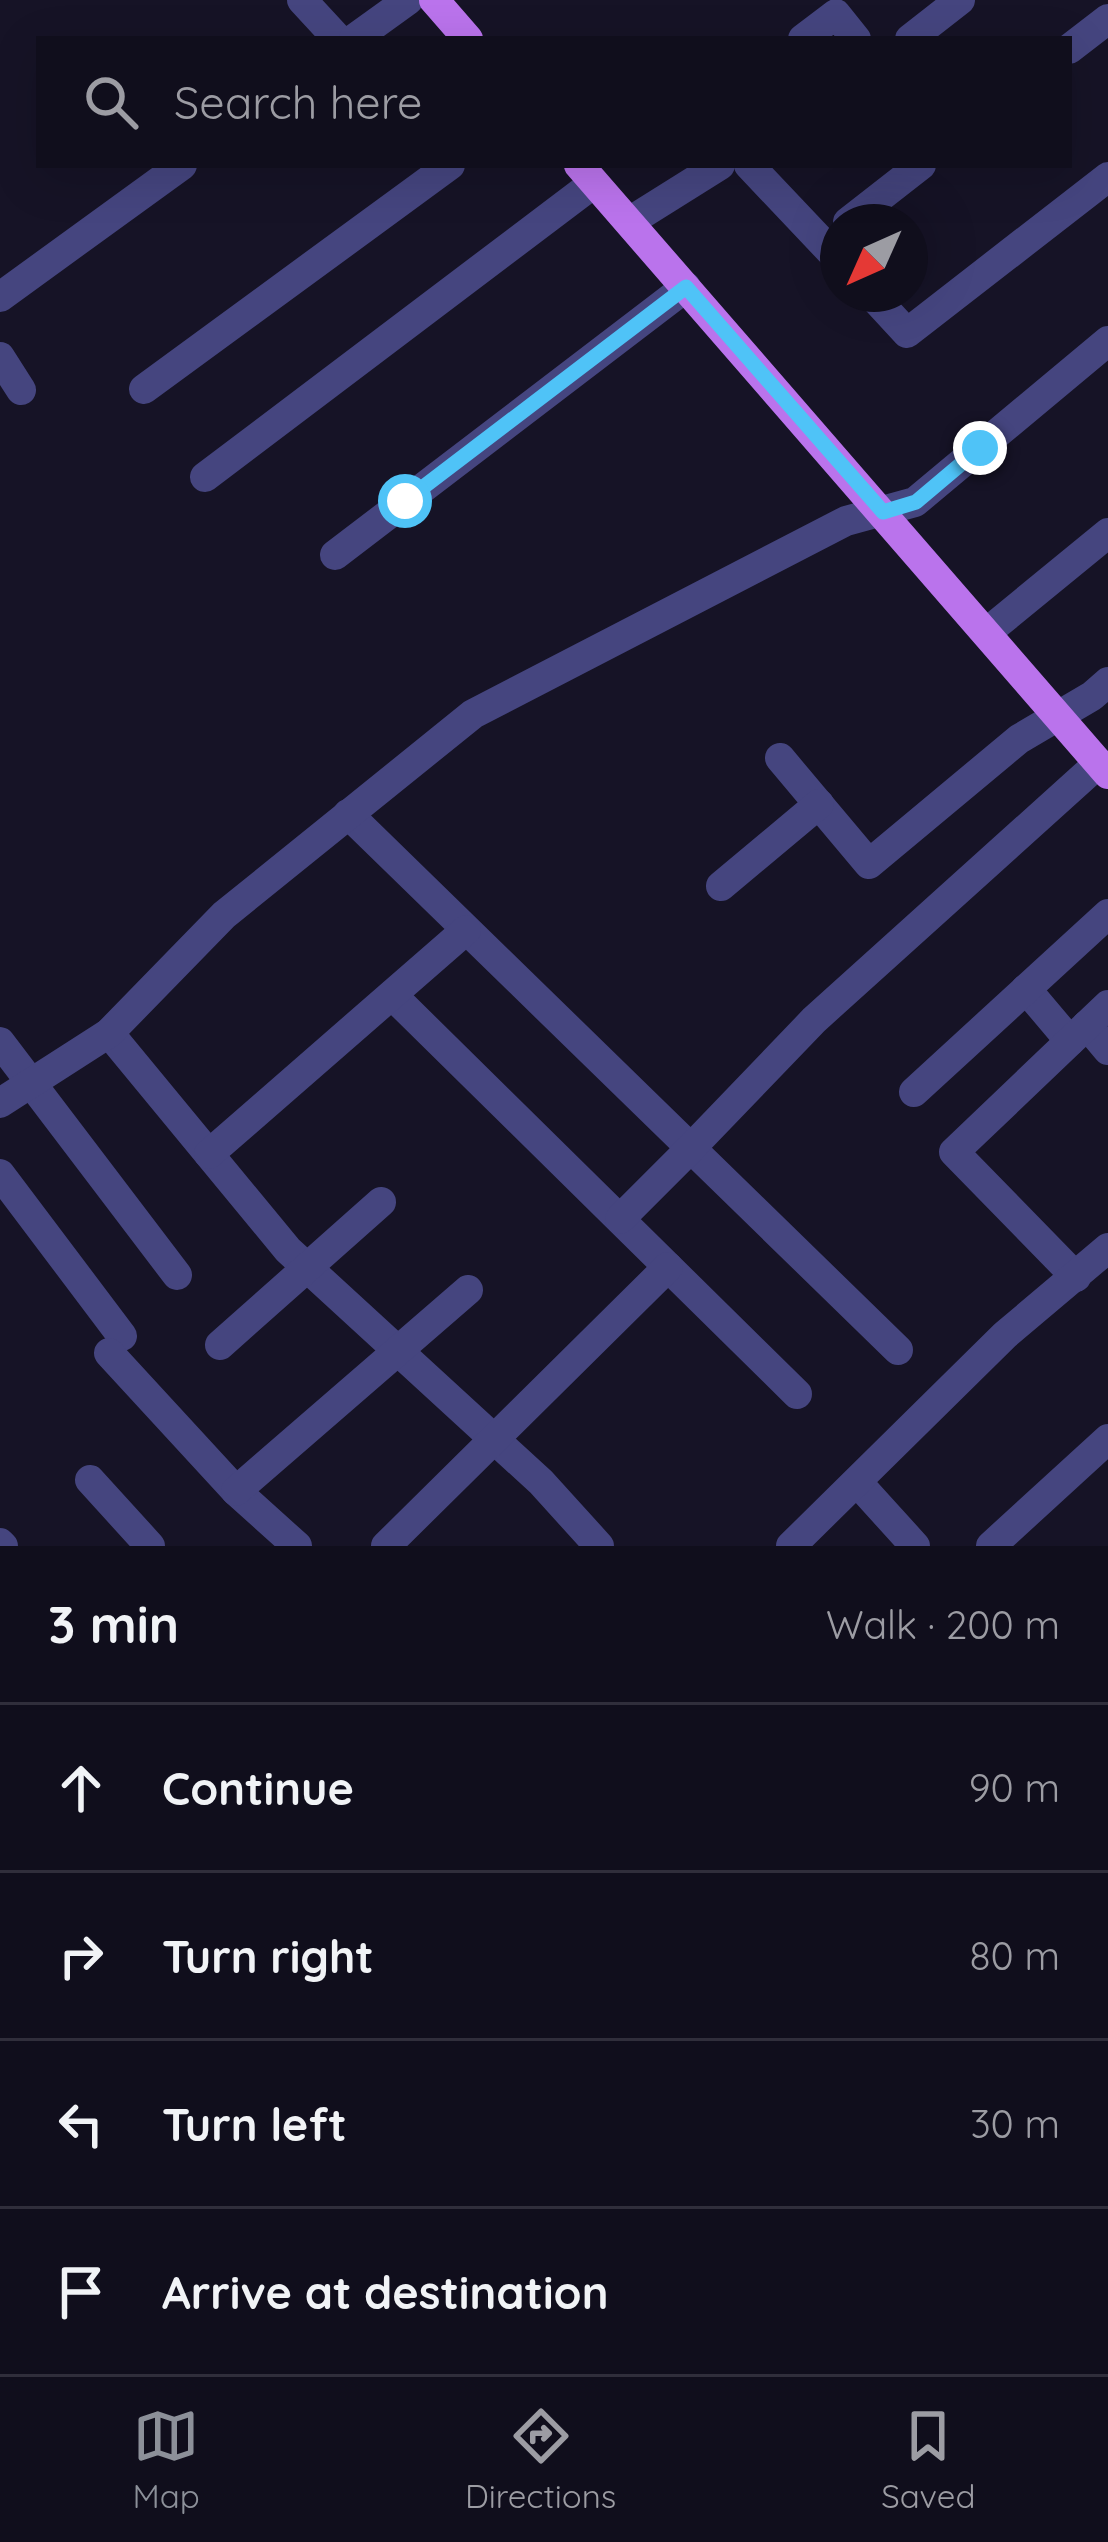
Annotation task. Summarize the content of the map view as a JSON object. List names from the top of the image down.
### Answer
{
  "north": "bottom left",
  "page": {
    "search": "Search here",
    "heading": ["3 min", "Walk · 200 m"],
    "list": [
      ["Continue", "90 m"],
      ["Turn right", "80 m"],
      ["Turn left", "30 m"],
      "Arrive at destination"
    ],
    "nav": ["Map", "Directions", "Saved"]
  }
}
